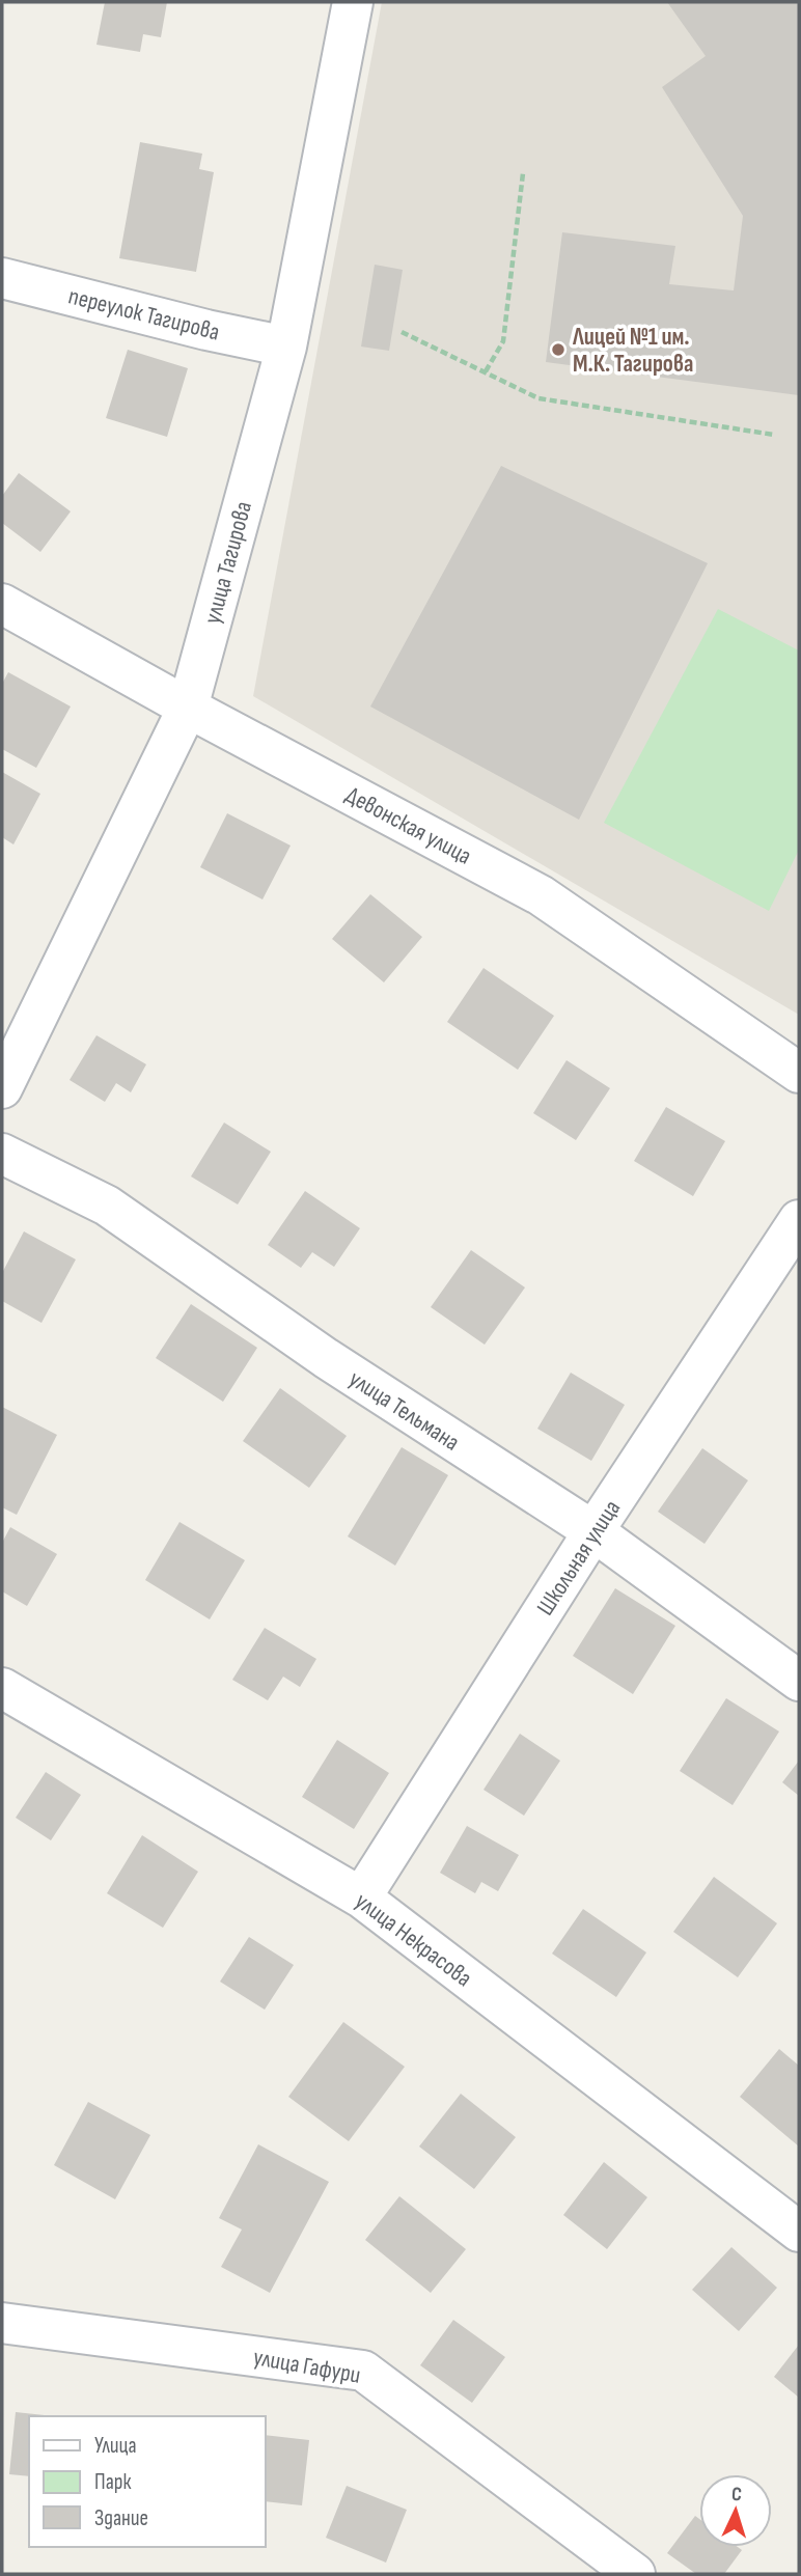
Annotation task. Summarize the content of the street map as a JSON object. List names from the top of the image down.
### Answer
{
  "streets": {
    "street": [
      "переулок Тагирова",
      "улица Тагирова",
      "Девонская улица",
      "улица Тельмана",
      "Школьная улица",
      "улица Некрасова",
      "улица Гафури"
    ]
  },
  "crossings": [
    ["переулок Тагирова", "улица Тагирова"],
    ["улица Тагирова", "Девонская улица"],
    ["улица Тельмана", "Школьная улица"],
    ["Школьная улица", "улица Некрасова"]
  ],
  "places": ["Лицей №1 им. М.К. Тагирова"],
  "legend": ["Улица", "Парк", "Здание"],
  "north": "top"
}
